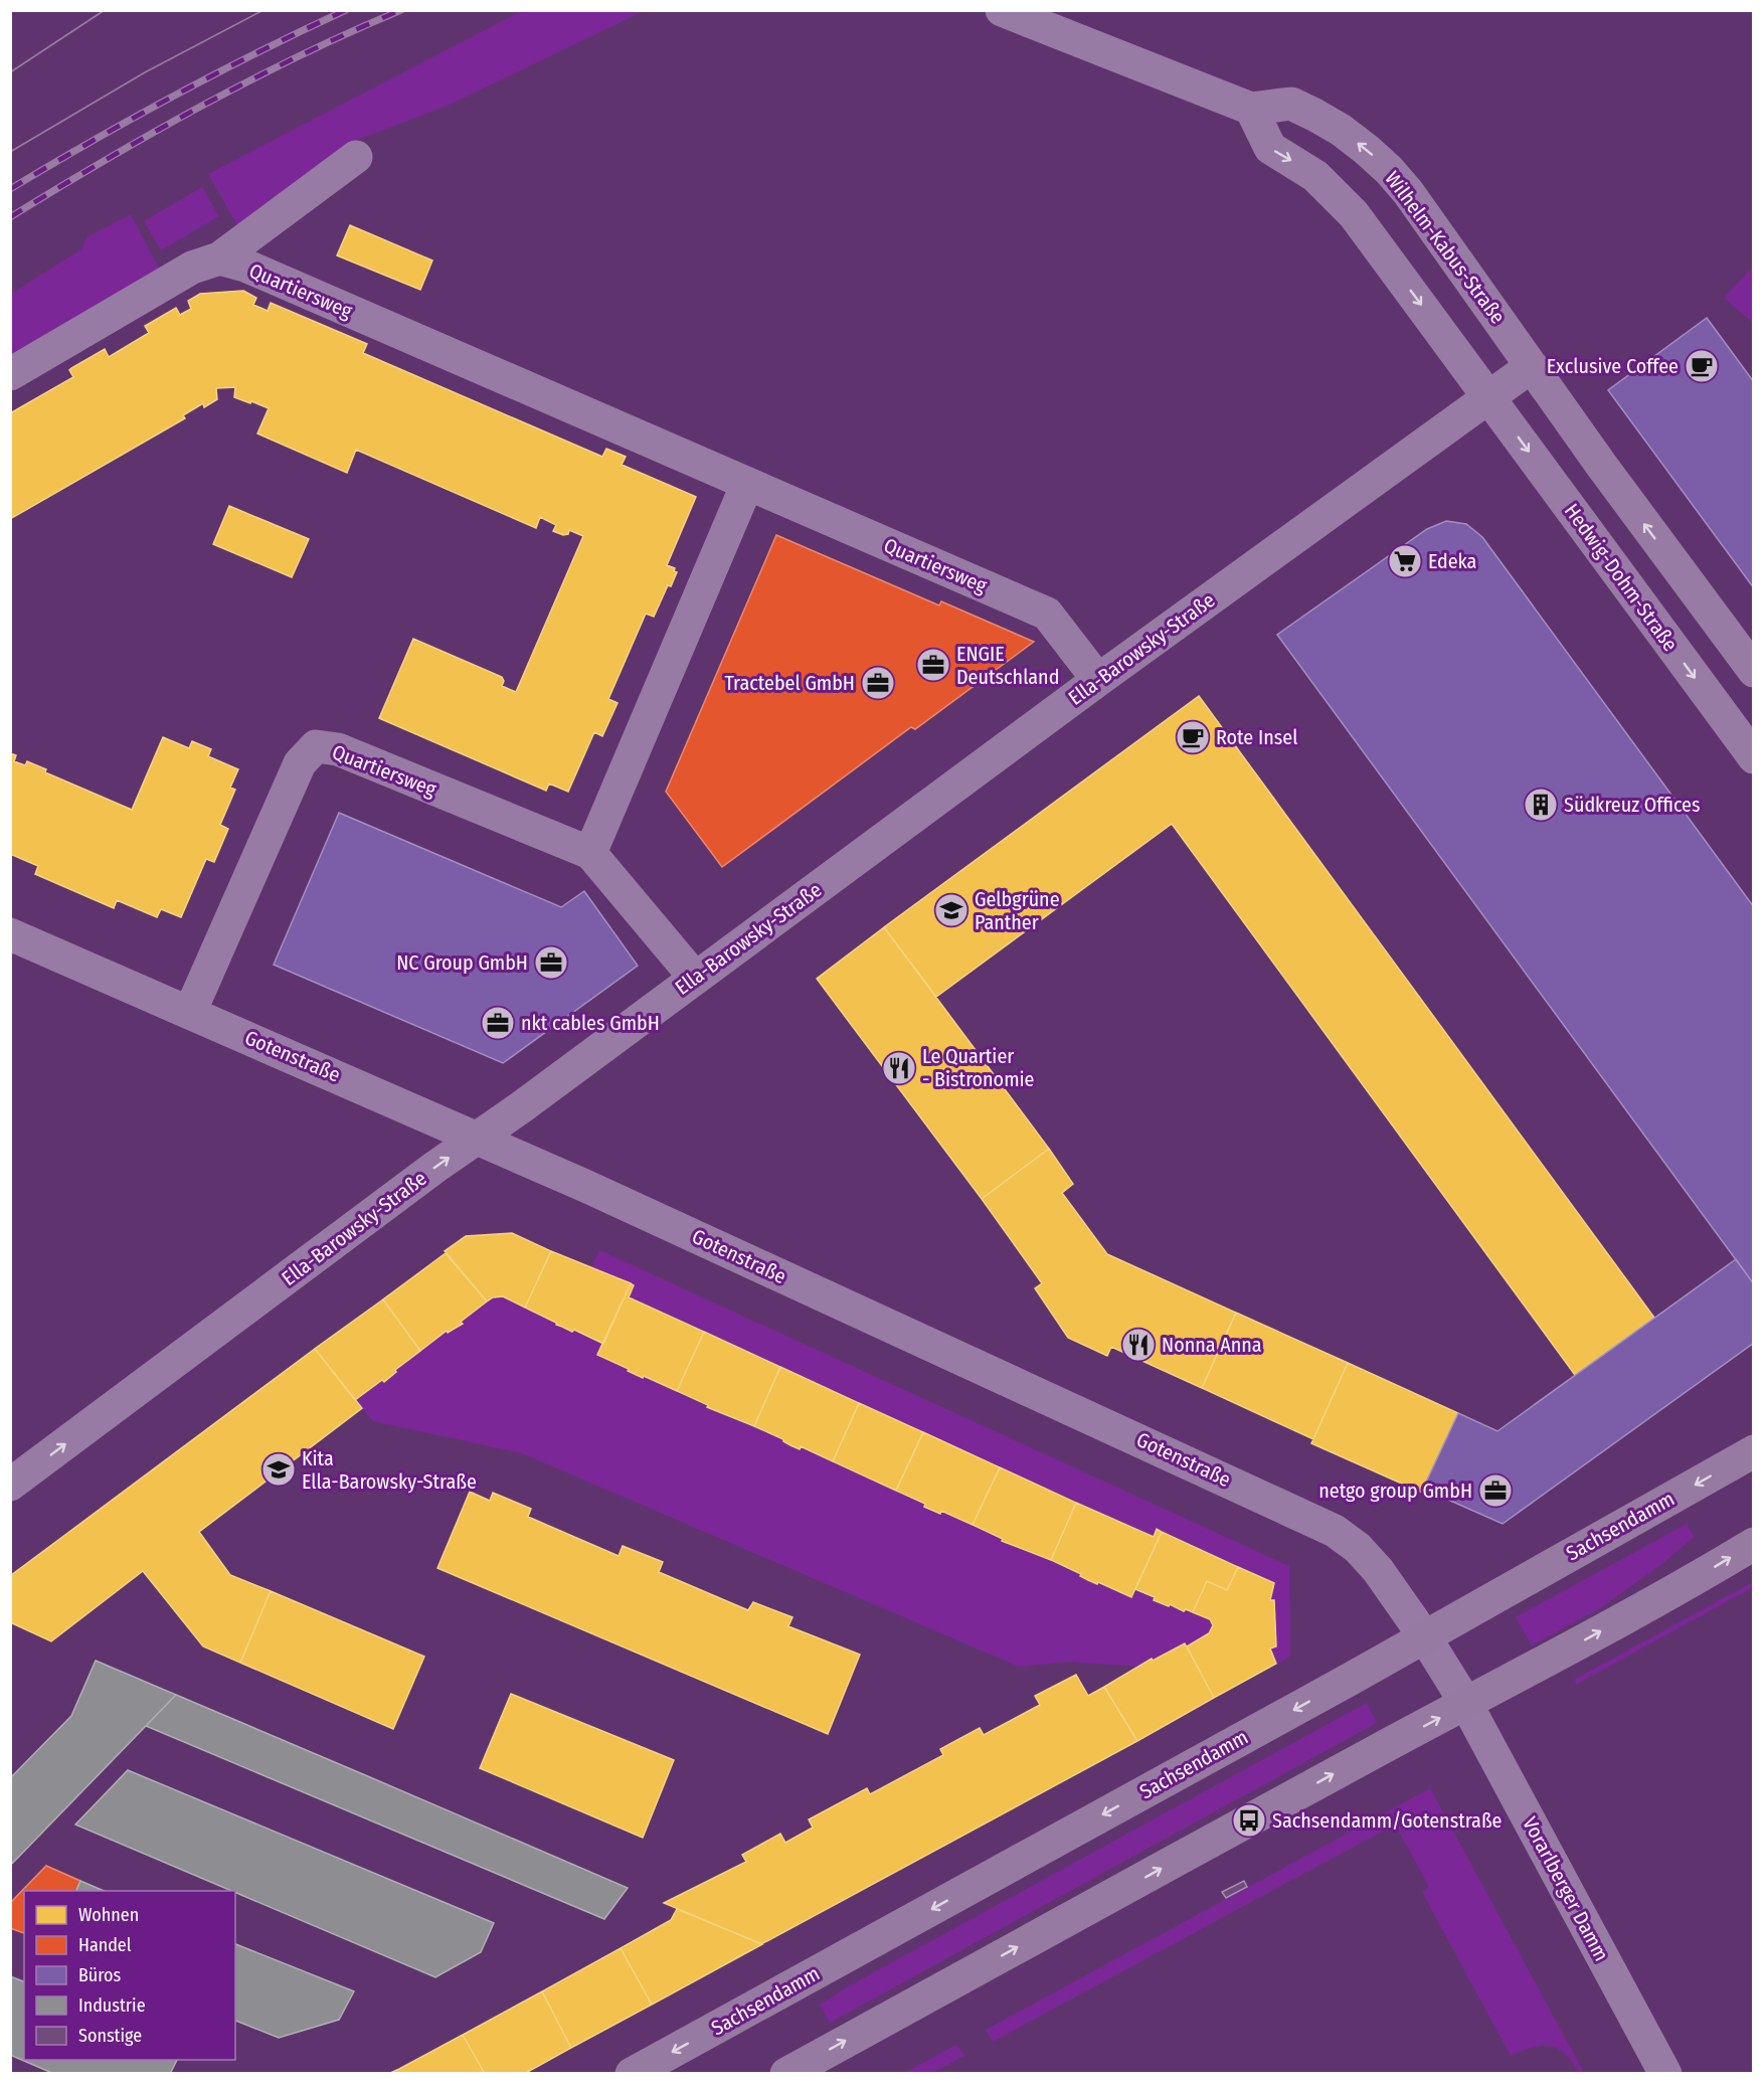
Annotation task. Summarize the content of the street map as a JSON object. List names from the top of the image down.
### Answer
{
  "streets": {
    "main road": ["Sachsendamm"],
    "street": [
      "Wilhelm-Kabus-Straße",
      "Quartiersweg",
      "Hedwig-Dohm-Straße",
      "Ella-Barowsky-Straße",
      "Gotenstraße",
      "Vorarlberger Damm"
    ]
  },
  "crossings": [
    ["Wilhelm-Kabus-Straße", "Ella-Barowsky-Straße"],
    ["Quartiersweg", "Ella-Barowsky-Straße"],
    ["Quartiersweg", "Gotenstraße"],
    ["Hedwig-Dohm-Straße", "Ella-Barowsky-Straße"],
    ["Ella-Barowsky-Straße", "Gotenstraße"],
    ["Gotenstraße", "Sachsendamm"],
    ["Gotenstraße", "Vorarlberger Damm"]
  ],
  "places": {
    "cafe": ["Exclusive Coffee", "Rote Insel"],
    "supermarket": ["Edeka"],
    "office": [
      "ENGIE Deutschland",
      "Tractebel GmbH",
      "NC Group GmbH",
      "nkt cables GmbH",
      "netgo group GmbH"
    ],
    "building": ["Südkreuz Offices"],
    "school or university": ["Gelbgrüne Panther", "Kita Ella-Barowsky-Straße"],
    "restaurant": ["Le Quartier - Bistronomie", "Nonna Anna"],
    "bus stop": ["Sachsendamm/Gotenstraße"]
  },
  "legend": [
    "Wohnen",
    "Handel",
    "Büros",
    "Industrie",
    "Sonstige"
  ]
}
